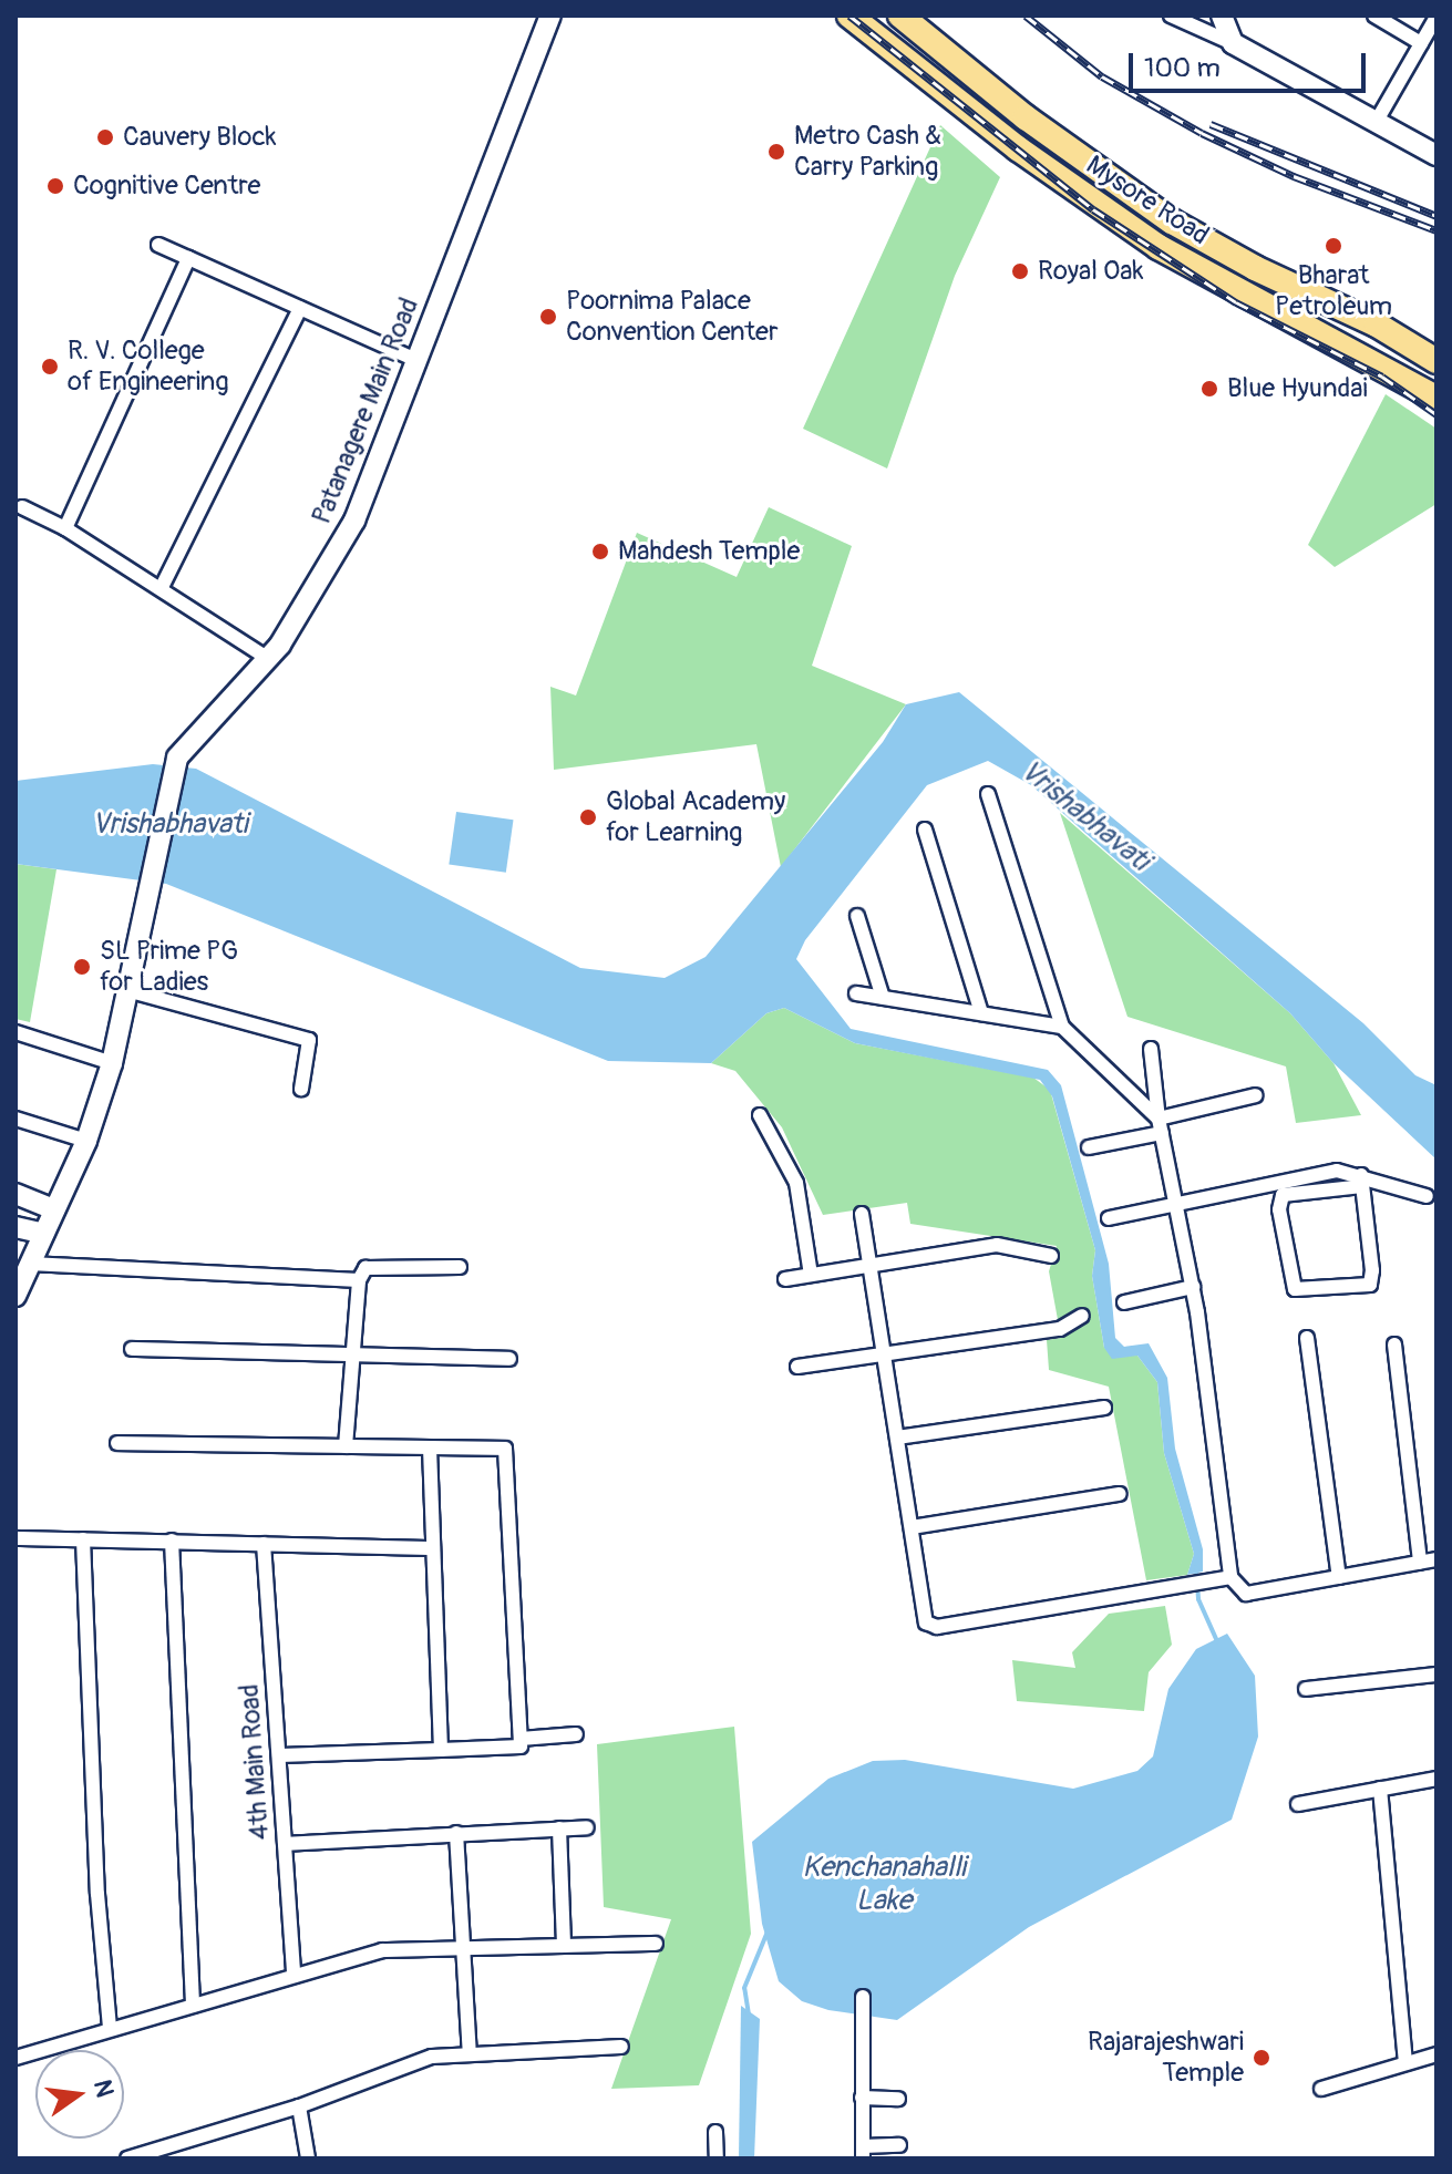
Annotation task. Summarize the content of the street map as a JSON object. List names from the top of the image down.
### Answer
{
  "streets": {
    "highway": ["Mysore Road"],
    "street": ["Patanagere Main Road", "4th Main Road"]
  },
  "water": ["Vrishabhavati", "Kenchanahalli Lake"],
  "places": [
    "Cauvery Block",
    "Metro Cash & Carry Parking",
    "Cognitive Centre",
    "Bharat Petroleum",
    "Royal Oak",
    "Poornima Palace Convention Center",
    "R. V. College of Engineering",
    "Blue Hyundai",
    "Mahdesh Temple",
    "Global Academy for Learning",
    "SL Prime PG for Ladies",
    "Rajarajeshwari Temple"
  ],
  "scale_bar": "100 m",
  "north": "right"
}
